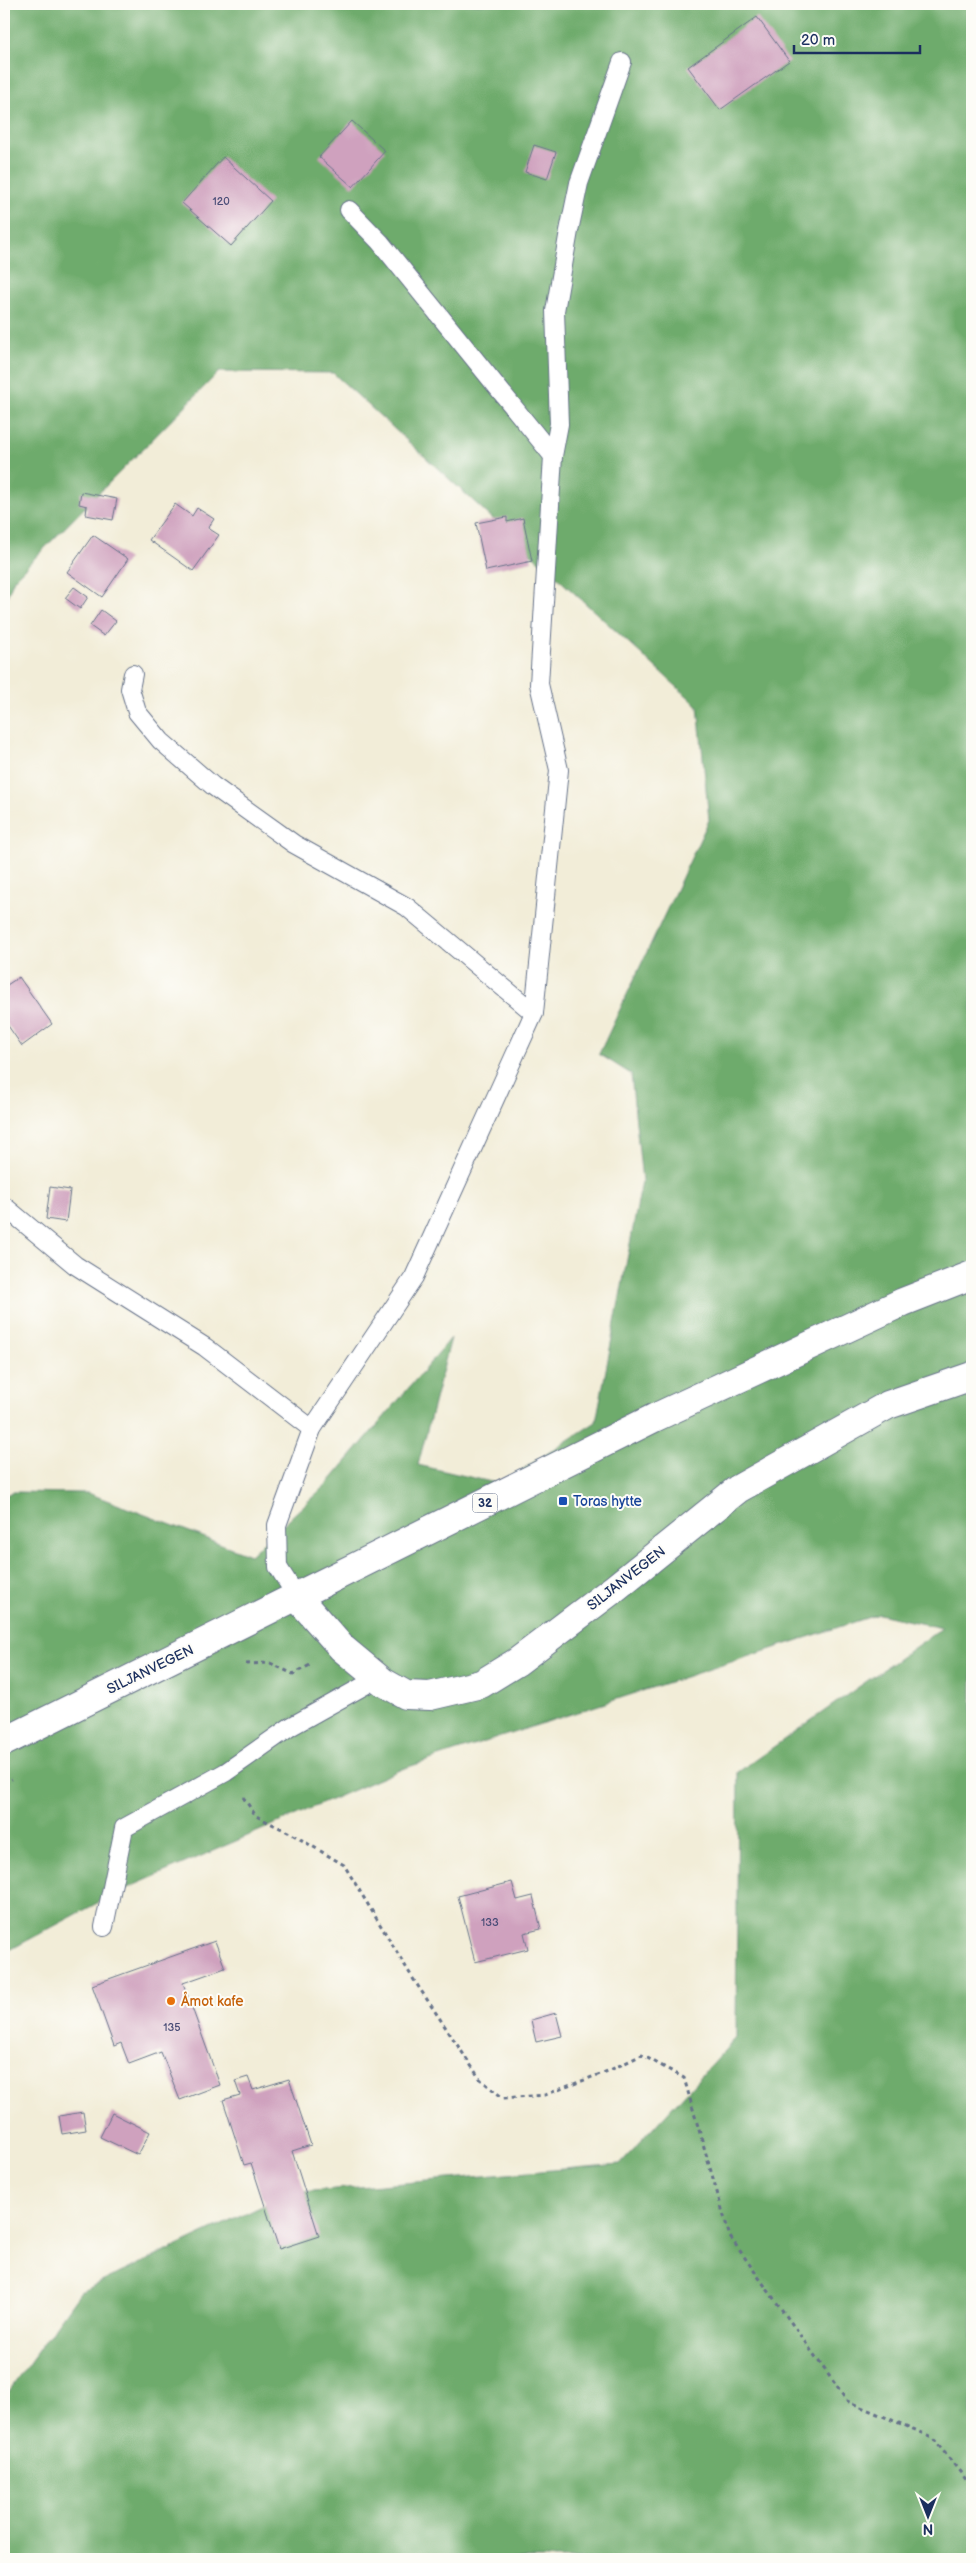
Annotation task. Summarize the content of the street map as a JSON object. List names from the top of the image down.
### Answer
{
  "streets": {
    "main road": ["32", "SILJANVEGEN"]
  },
  "places": {
    "transit": ["Toras hytte"],
    "other": ["Åmot kafe"]
  },
  "house_numbers": ["120", "133", "135"],
  "scale_bar": "20 m",
  "north": "bottom"
}
